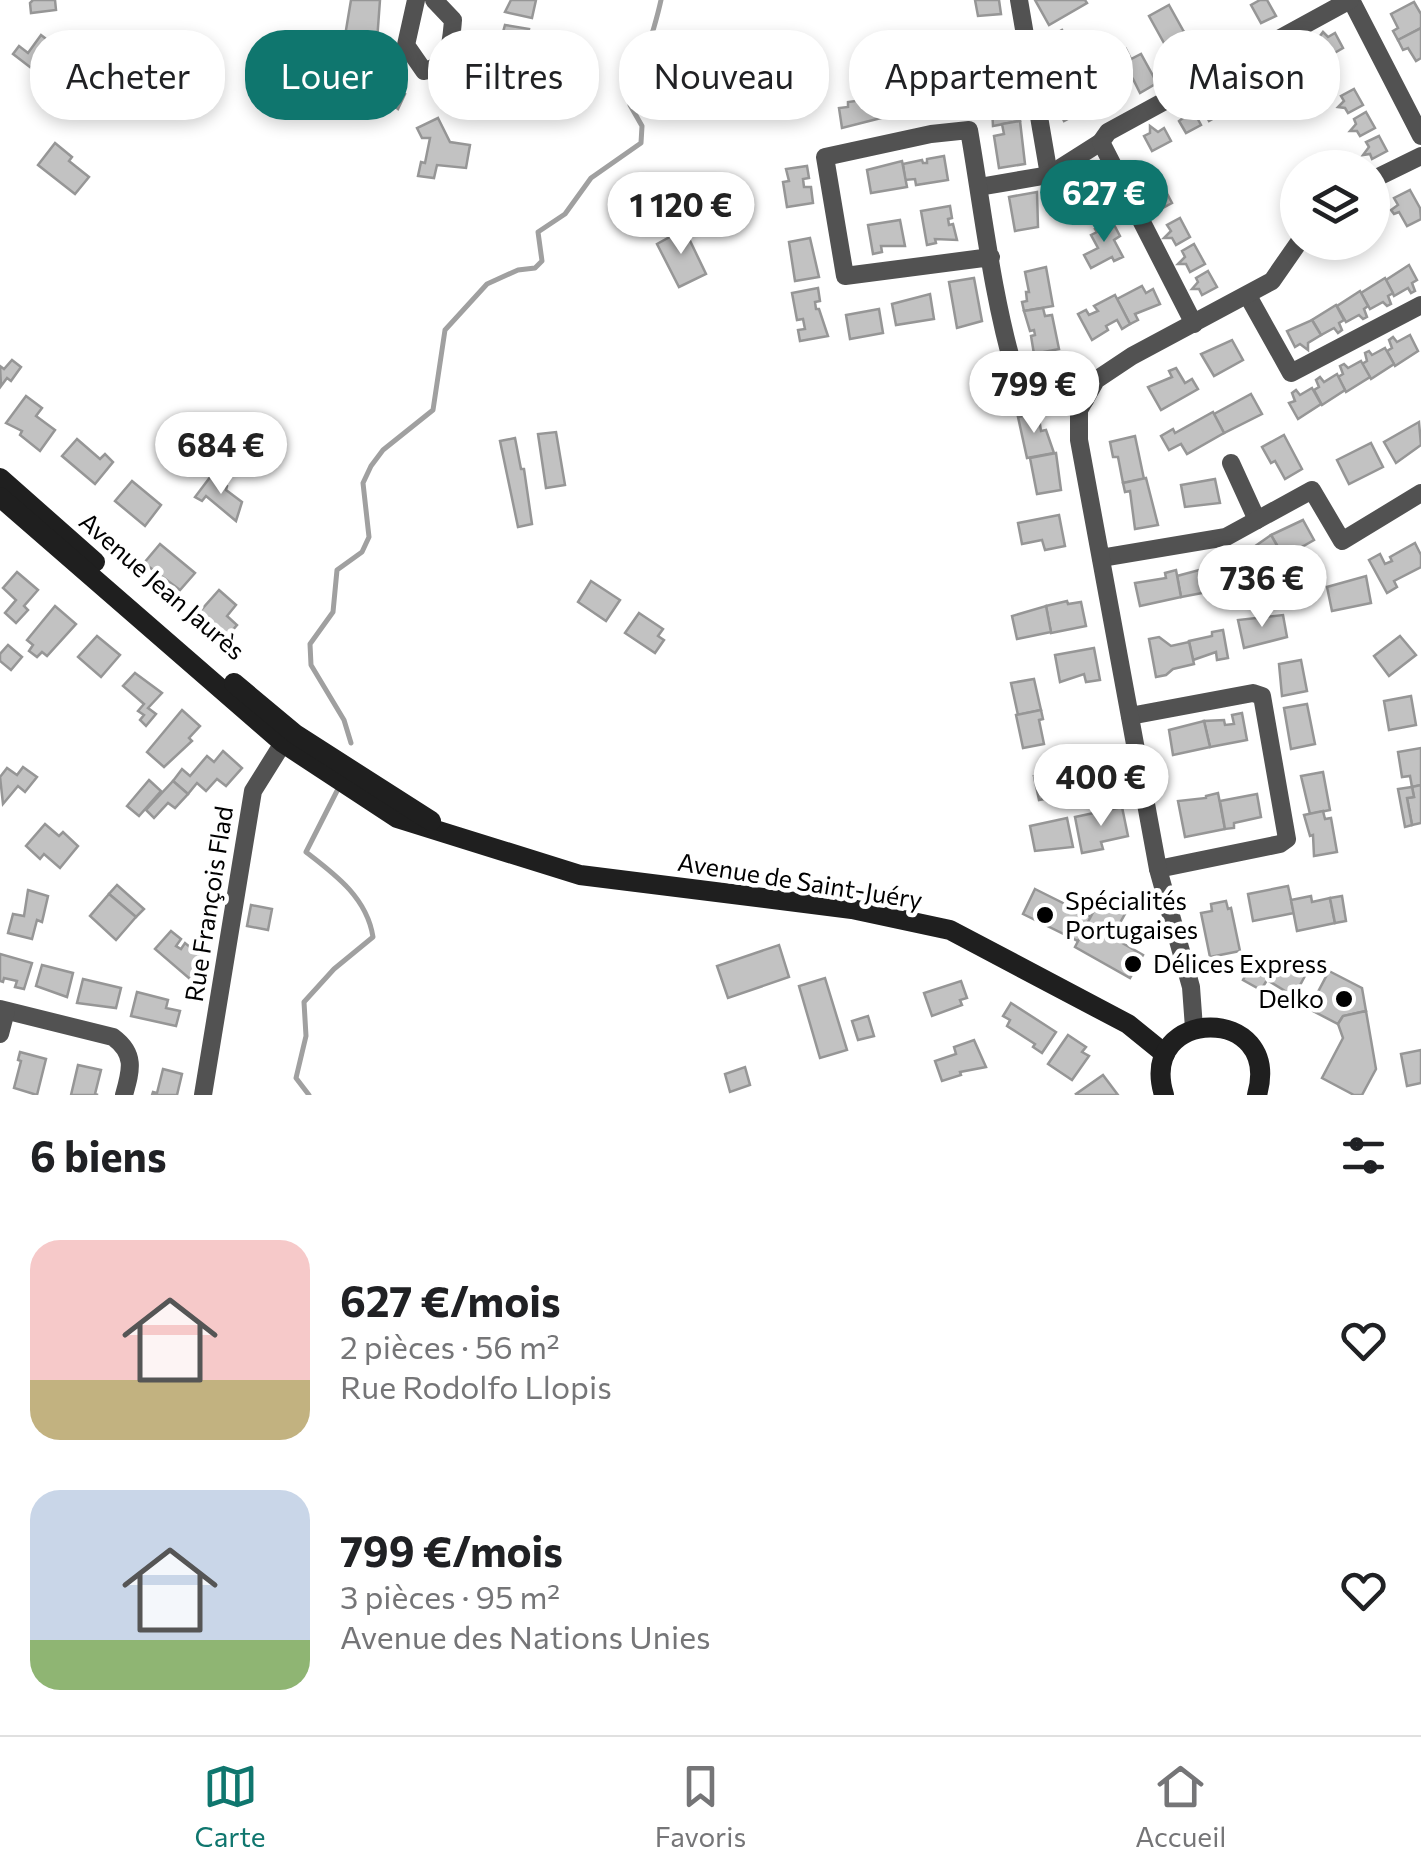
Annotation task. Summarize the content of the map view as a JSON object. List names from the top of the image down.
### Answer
{
  "streets": {
    "main road": ["Avenue Jean Jaurès", "Avenue de Saint-Juéry"],
    "street": ["Rue François Flad"]
  },
  "crossings": [
    ["Avenue Jean Jaurès", "Avenue de Saint-Juéry"],
    ["Avenue Jean Jaurès", "Rue François Flad"],
    ["Avenue de Saint-Juéry", "Rue François Flad"]
  ],
  "places": ["Spécialités Portugaises", "Délices Express", "Delko"],
  "page": {
    "chip": [
      "Acheter",
      "Louer",
      "Filtres",
      "Nouveau",
      "Appartement",
      "Maison"
    ],
    "price": [
      "627 €",
      "1 120 €",
      "799 €",
      "684 €",
      "736 €",
      "400 €"
    ],
    "heading": "6 biens",
    "list": [
      {
        "name": "627 €/mois",
        "note": "2 pièces · 56 m² · Rue Rodolfo Llopis"
      },
      {
        "name": "799 €/mois",
        "note": "3 pièces · 95 m² · Avenue des Nations Unies"
      }
    ],
    "tabs": ["Carte", "Favoris", "Accueil"]
  }
}
